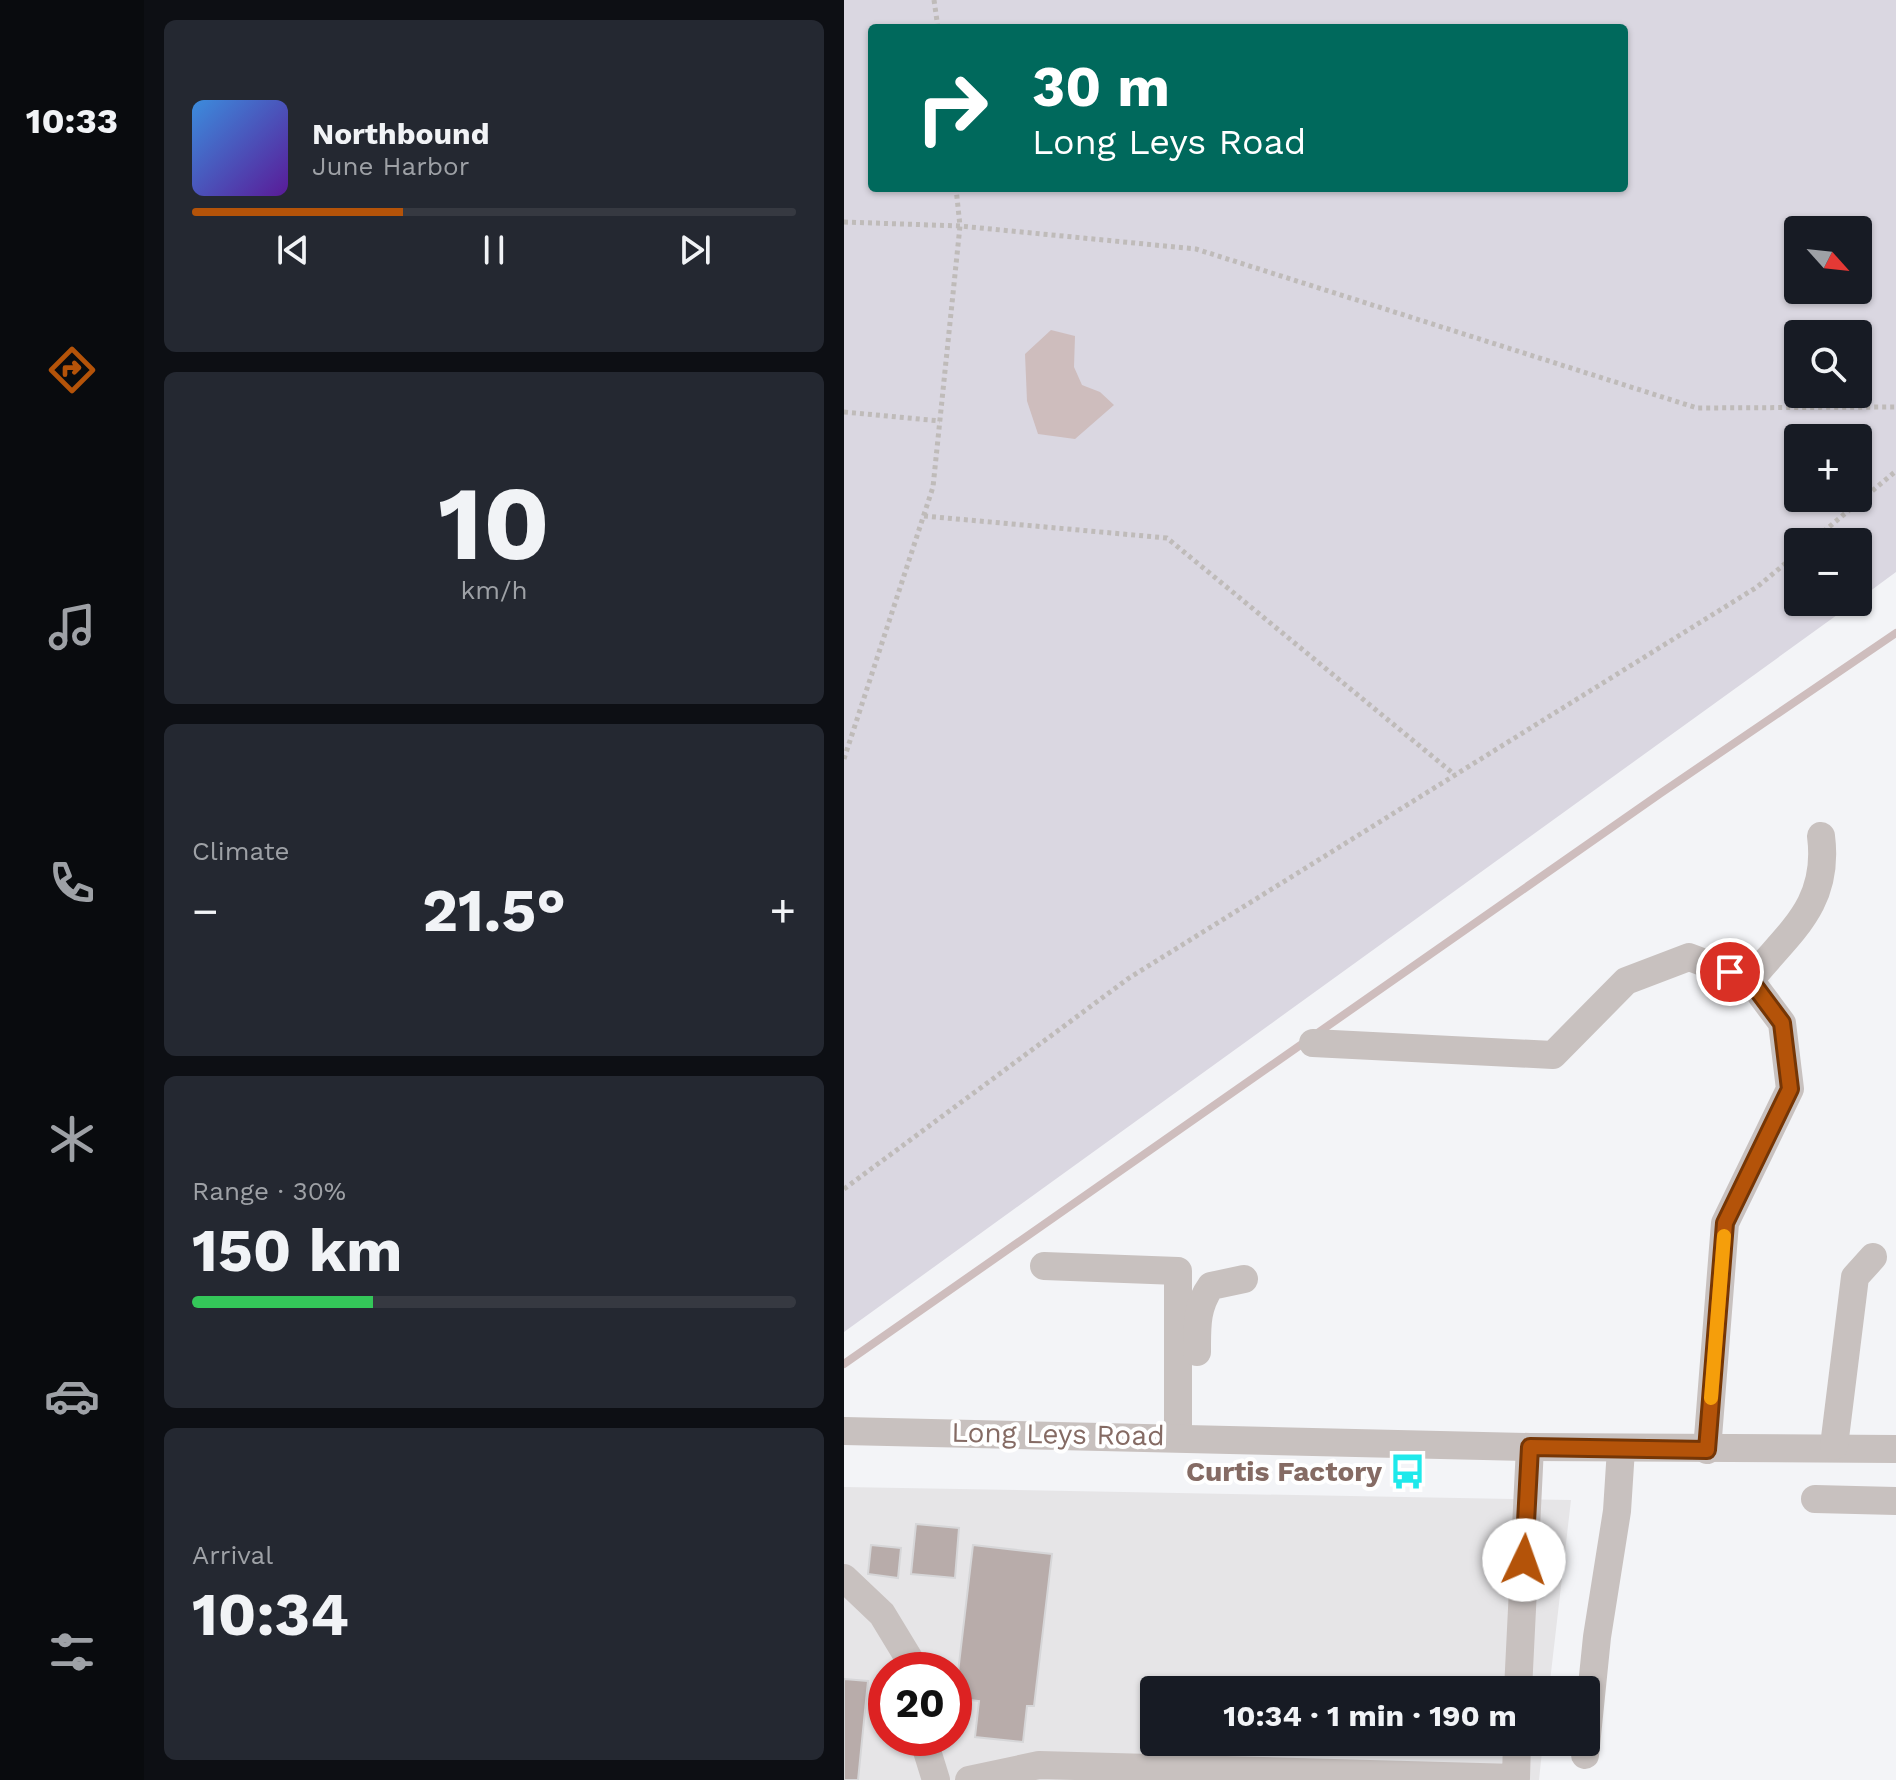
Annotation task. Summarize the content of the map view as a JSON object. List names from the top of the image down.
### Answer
{
  "streets": {
    "street": ["Long Leys Road"]
  },
  "places": {
    "bus stop": ["Curtis Factory"]
  },
  "north": "bottom right",
  "page": {
    "tabs": "10:33",
    "turn": ["30 m", "Long Leys Road"],
    "song": ["Northbound", "June Harbor"],
    "map_buttons": ["+", "−"],
    "tile": [
      ["10", "km/h"],
      "Climate",
      ["Range · 30%", "150 km"],
      ["Arrival", "10:34"]
    ],
    "heat": ["−", "21.5°", "+"],
    "limit": "20",
    "trip": "10:34 · 1 min · 190 m"
  }
}
